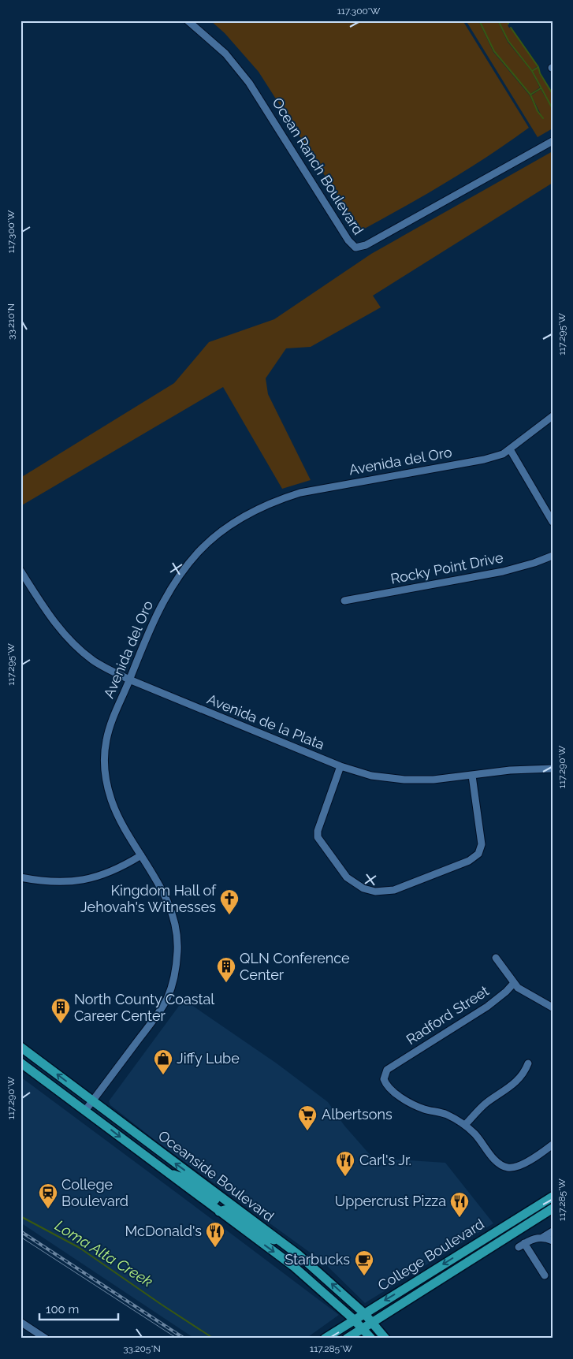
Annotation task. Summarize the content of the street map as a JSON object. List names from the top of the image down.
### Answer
{
  "streets": {
    "main road": ["Oceanside Boulevard", "College Boulevard"],
    "street": [
      "Ocean Ranch Boulevard",
      "Avenida del Oro",
      "Rocky Point Drive",
      "Avenida de la Plata",
      "Radford Street"
    ]
  },
  "crossings": [
    ["Avenida del Oro", "Avenida de la Plata"],
    ["Avenida del Oro", "Oceanside Boulevard"],
    ["Oceanside Boulevard", "College Boulevard"]
  ],
  "water": ["Loma Alta Creek"],
  "places": {
    "church": ["Kingdom Hall of Jehovah's Witnesses"],
    "building": ["QLN Conference Center", "North County Coastal Career Center"],
    "shop": ["Jiffy Lube"],
    "supermarket": ["Albertsons"],
    "restaurant": ["Carl's Jr.", "Uppercrust Pizza", "McDonald's"],
    "station": ["College Boulevard"],
    "cafe": ["Starbucks"]
  },
  "scale_bar": "100 m",
  "coordinates": [
    "117.300°W",
    "33.210°N",
    "117.295°W",
    "117.290°W",
    "117.285°W",
    "33.205°N"
  ]
}
